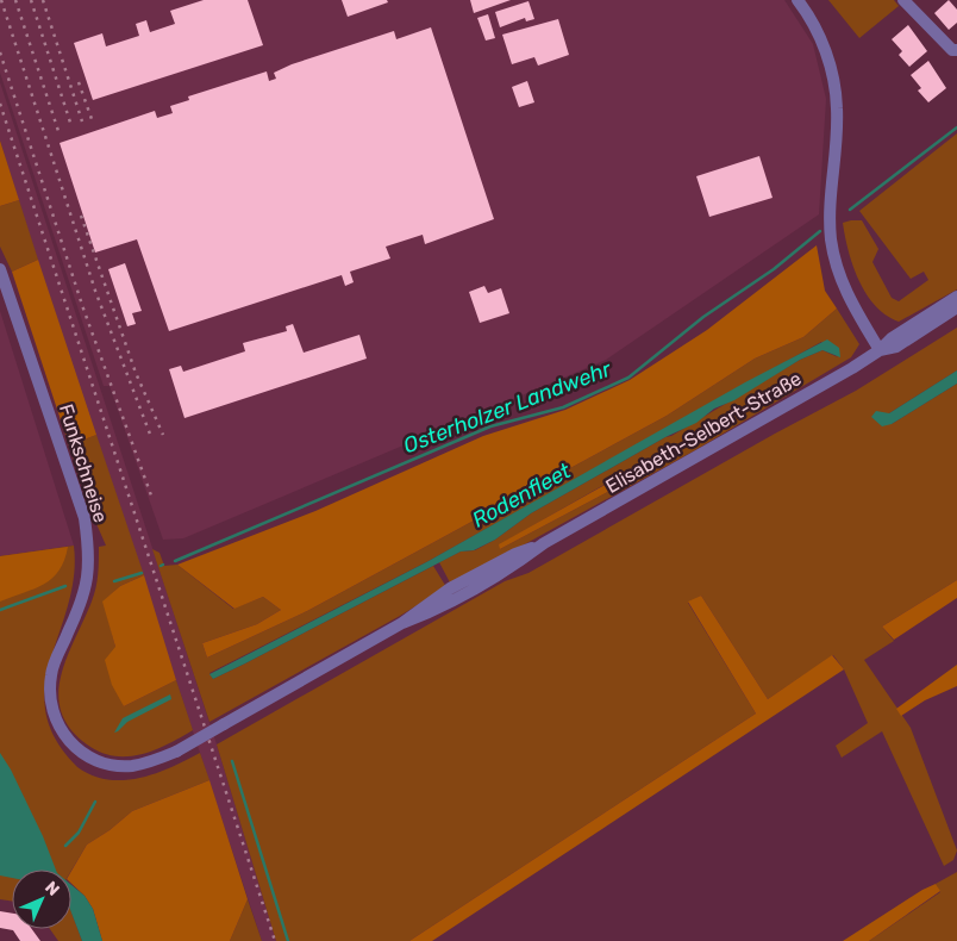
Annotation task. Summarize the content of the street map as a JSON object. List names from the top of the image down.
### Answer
{
  "streets": {
    "street": ["Elisabeth-Selbert-Straße", "Funkschneise"]
  },
  "crossings": [
    ["Elisabeth-Selbert-Straße", "Funkschneise"]
  ],
  "water": ["Osterholzer Landwehr", "Rodenfleet"],
  "north": "top right"
}
